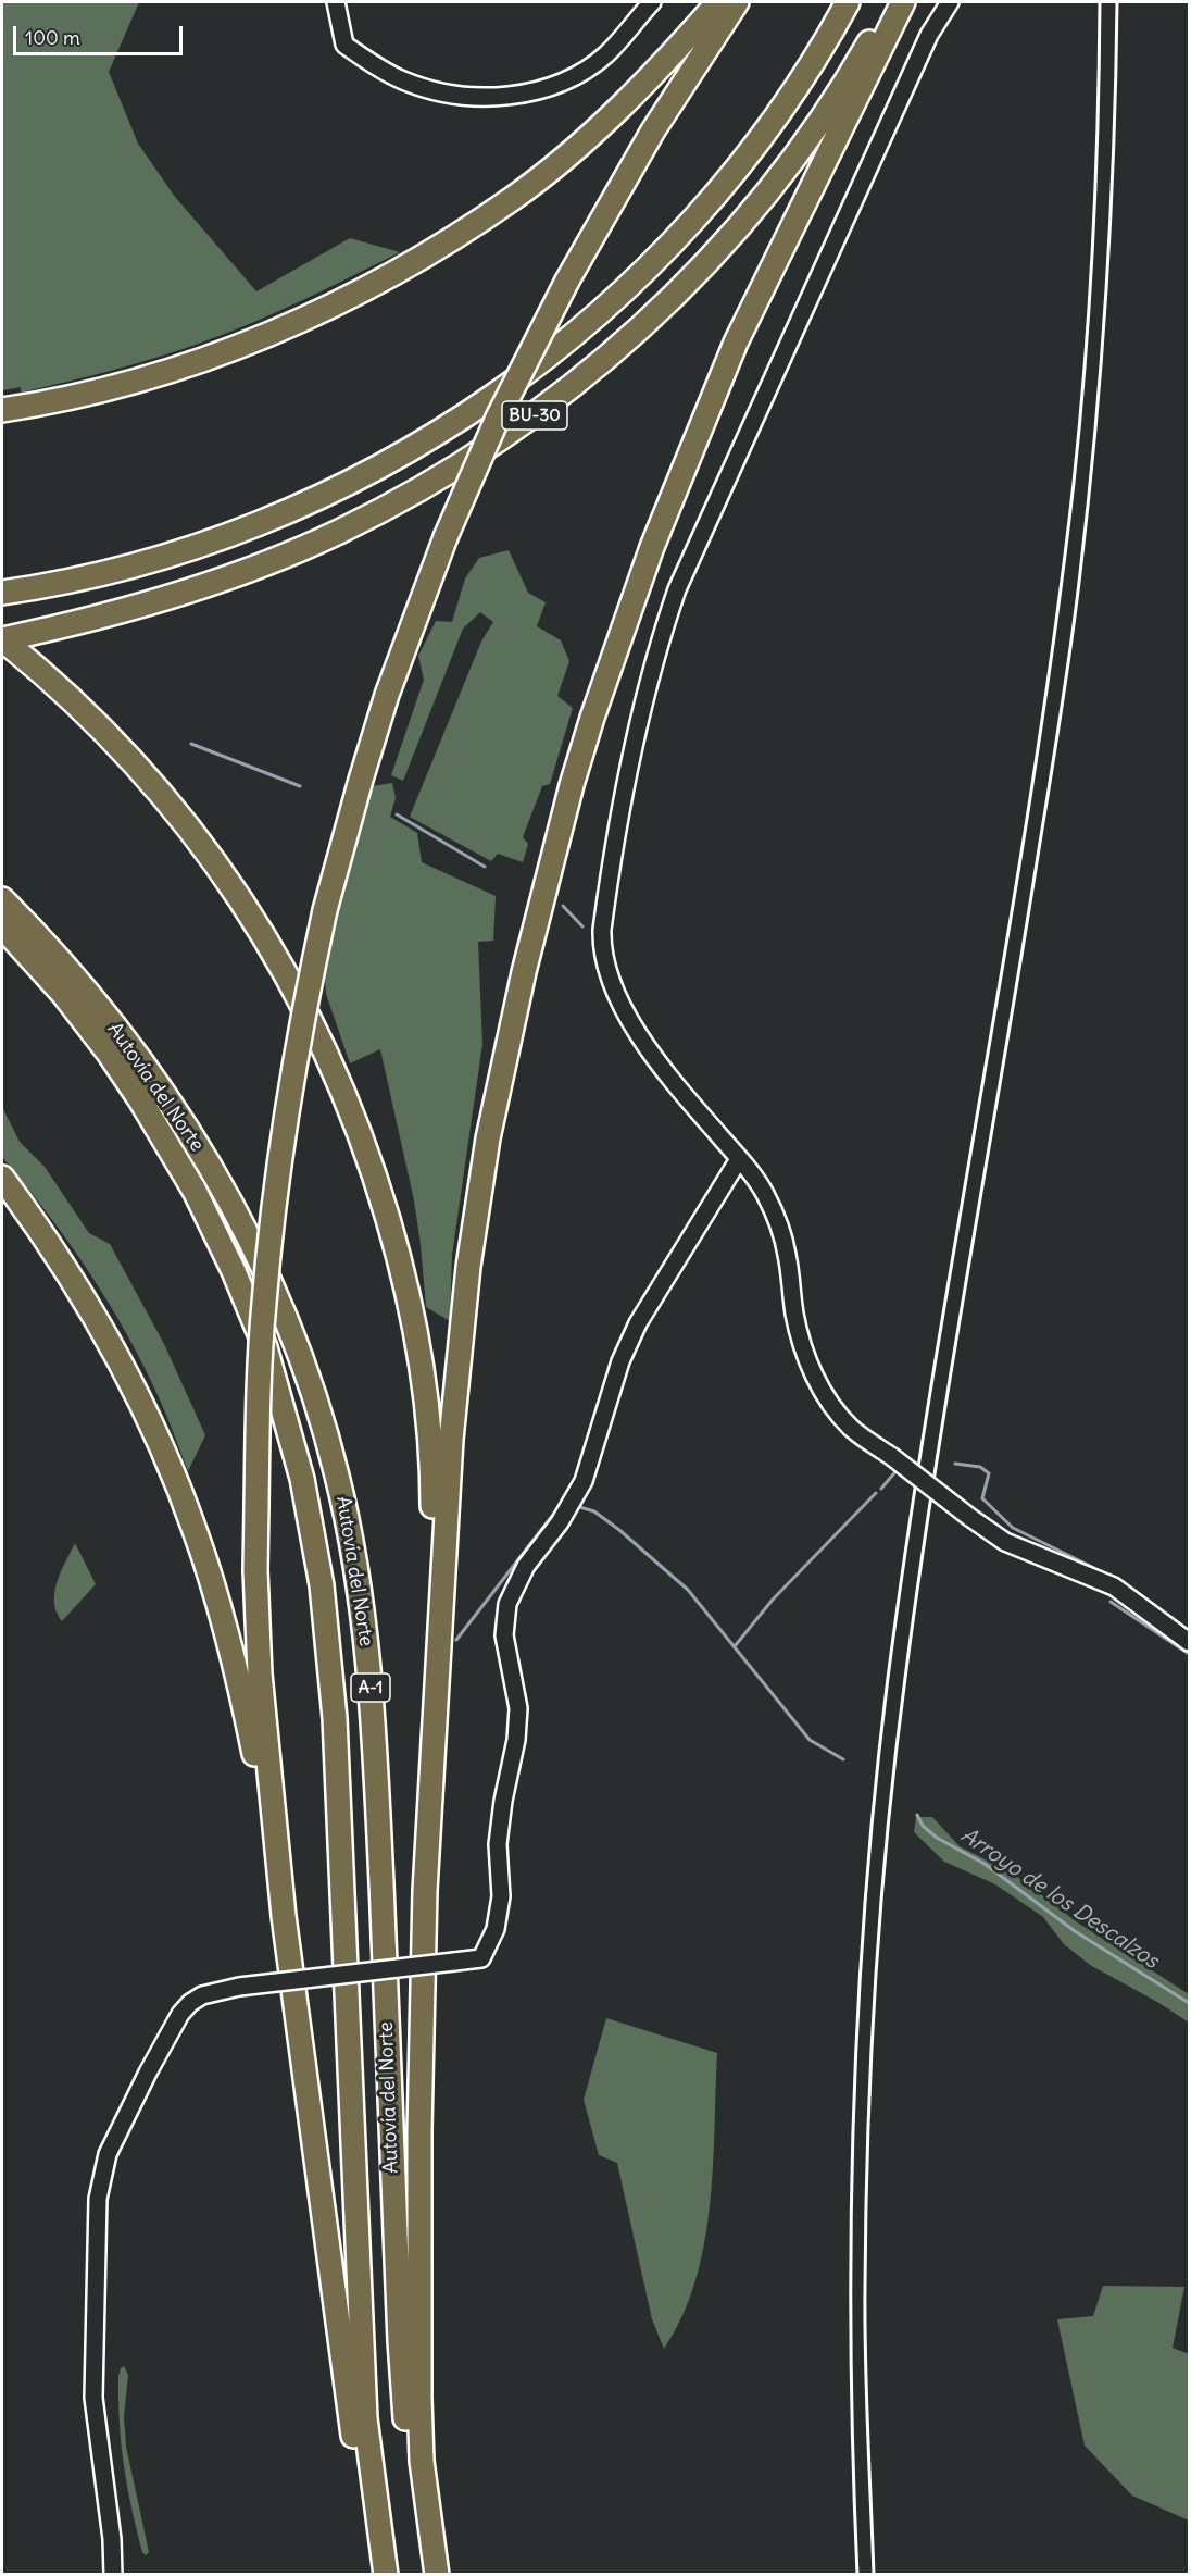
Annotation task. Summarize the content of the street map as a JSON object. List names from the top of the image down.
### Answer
{
  "streets": {
    "highway": ["BU-30", "Autovía del Norte", "A-1"]
  },
  "water": ["Arroyo de los Descalzos"],
  "scale_bar": "100 m"
}
